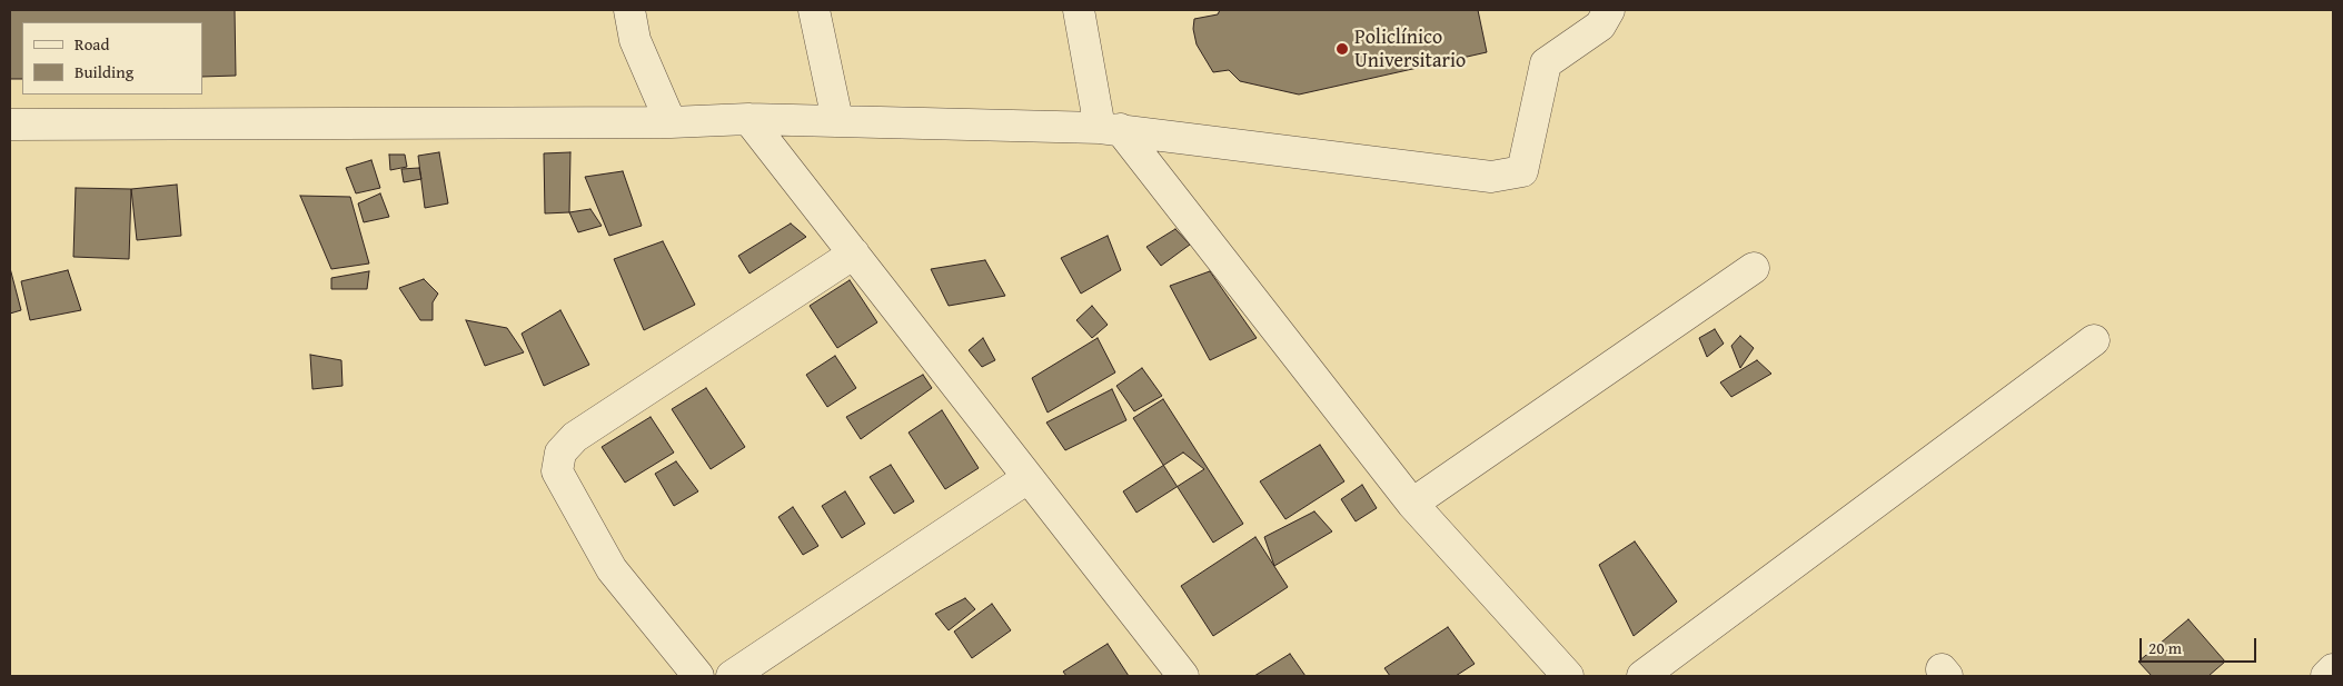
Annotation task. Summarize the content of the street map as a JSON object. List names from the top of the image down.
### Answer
{
  "places": ["Policlínico Universitario"],
  "legend": ["Road", "Building"],
  "scale_bar": "20 m"
}
